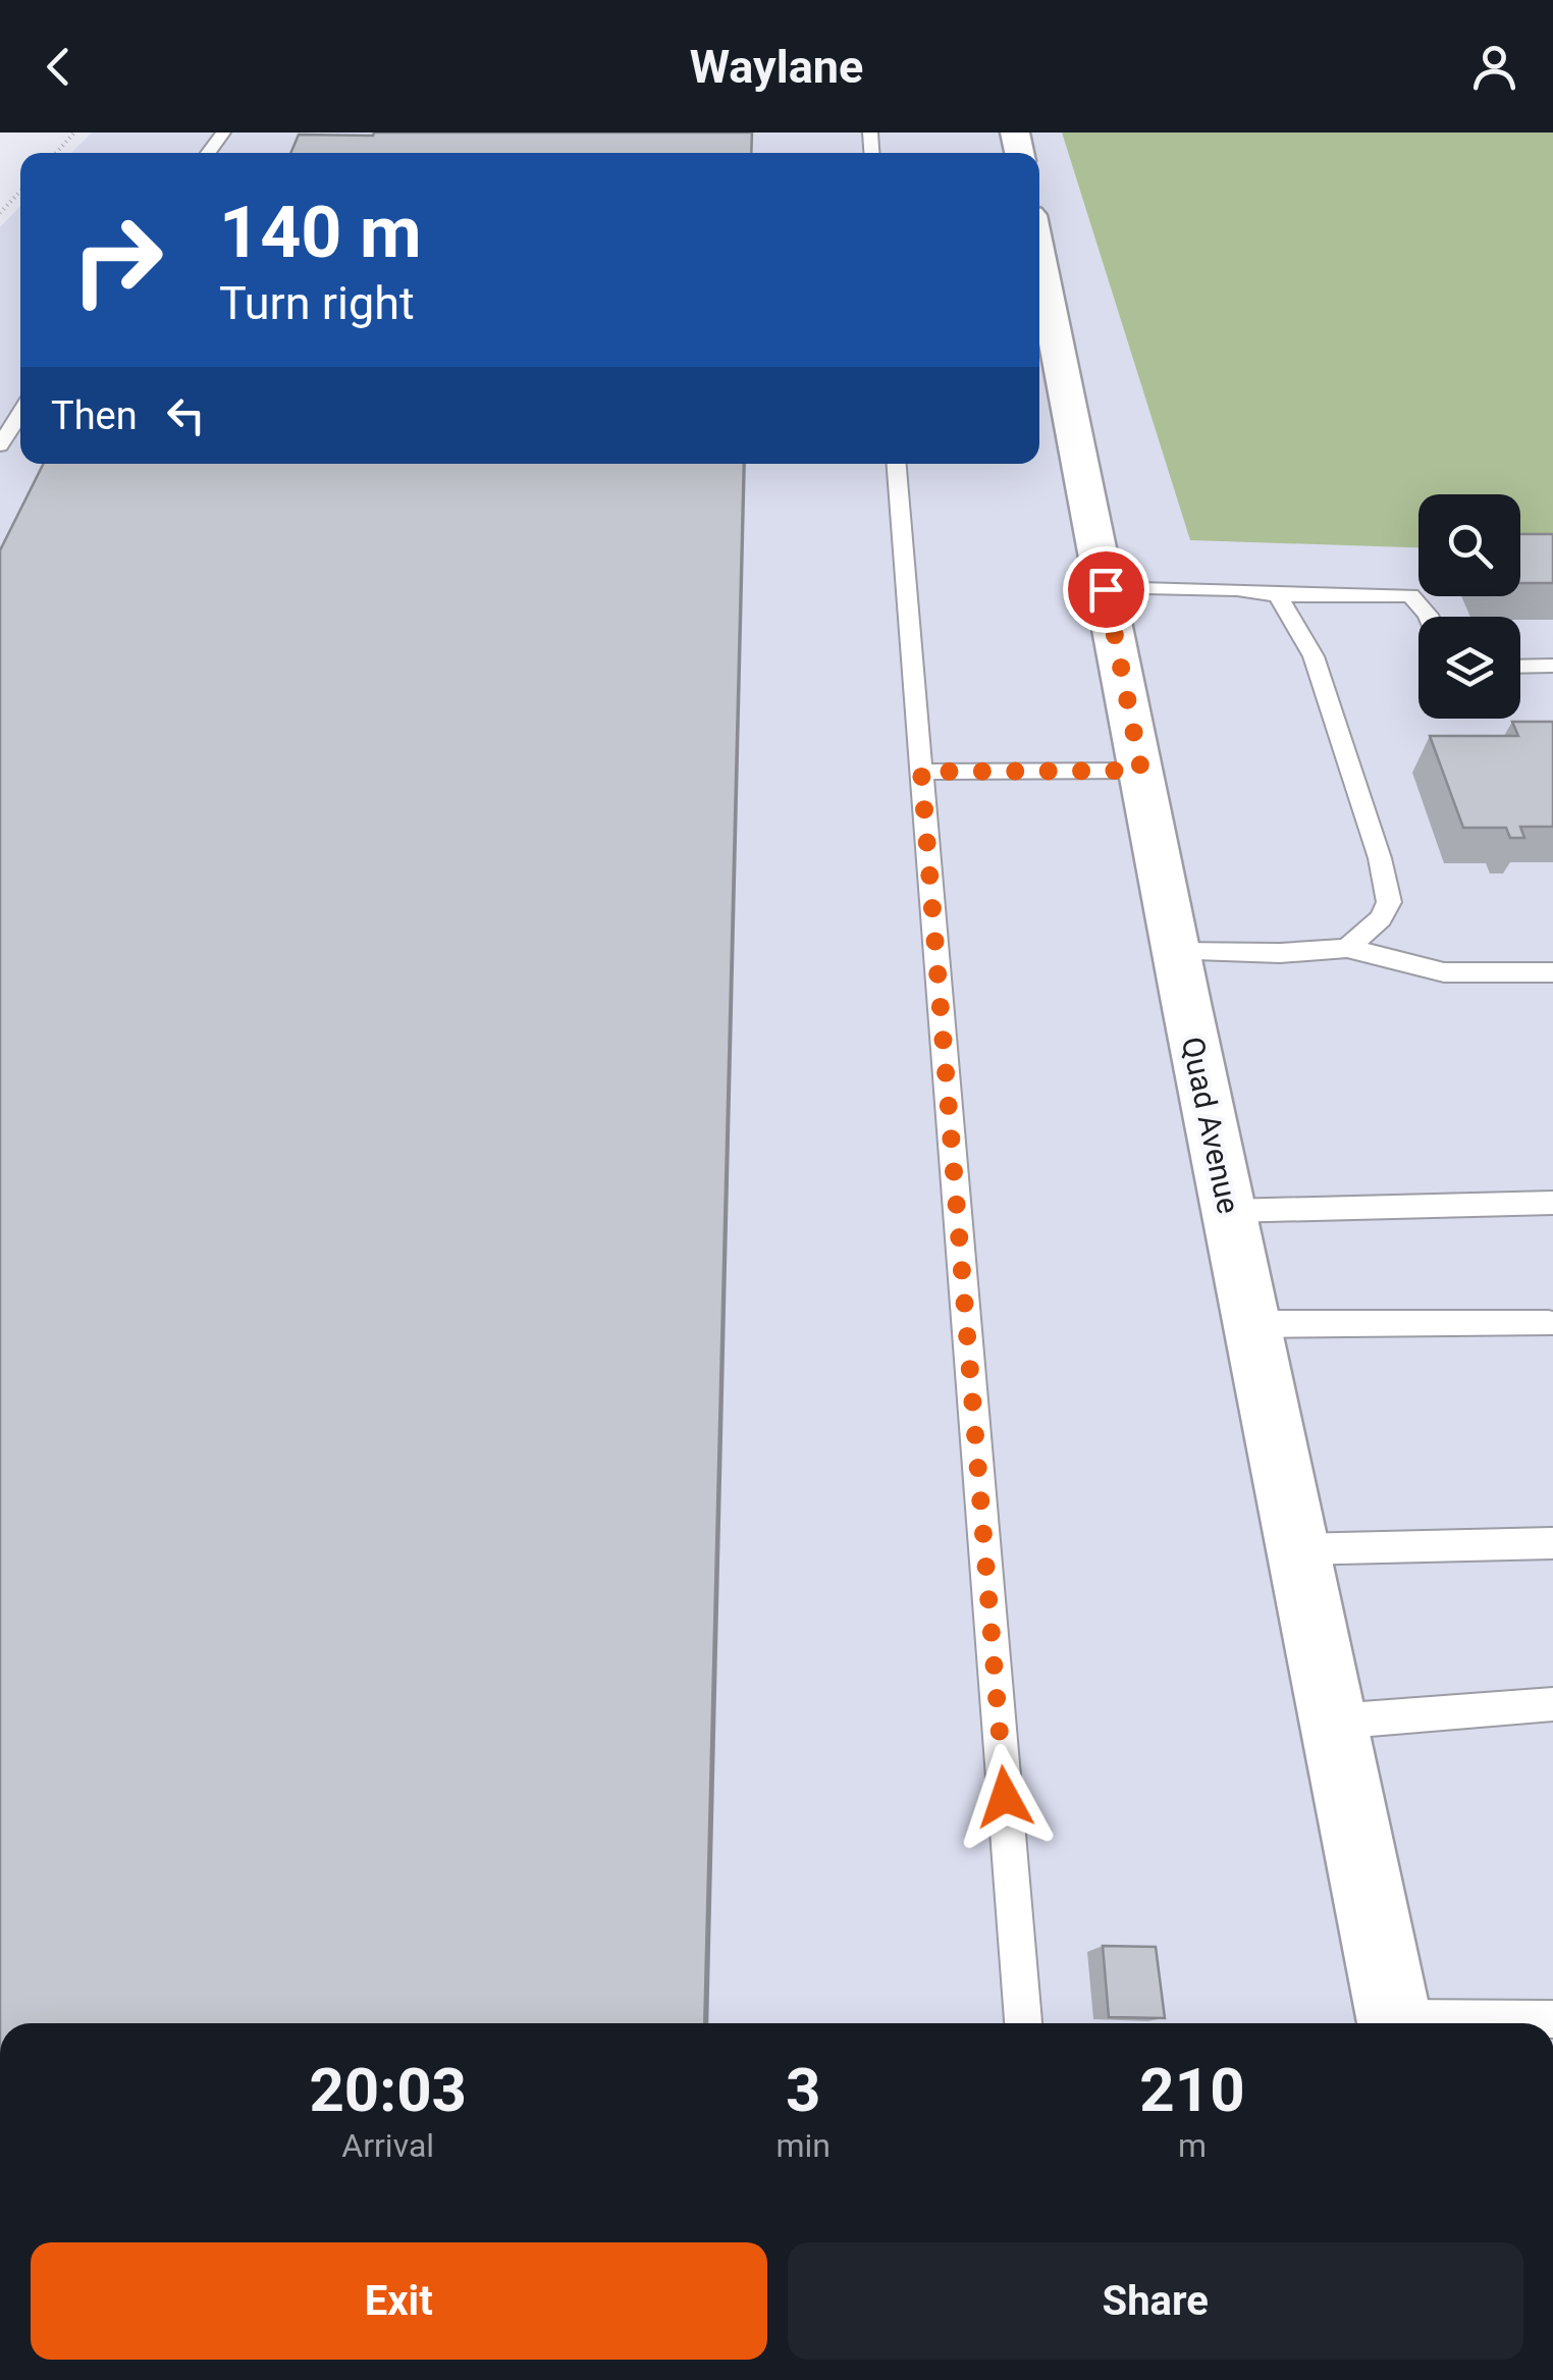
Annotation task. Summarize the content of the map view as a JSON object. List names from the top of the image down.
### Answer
{
  "streets": {
    "street": ["Quad Avenue"]
  },
  "page": {
    "header": "Waylane",
    "turn": ["140 m", "Turn right"],
    "then": "Then",
    "eta": [
      "20:03",
      "Arrival",
      "3",
      "min",
      "210",
      "m"
    ],
    "buttons": ["Exit", "Share"]
  }
}
